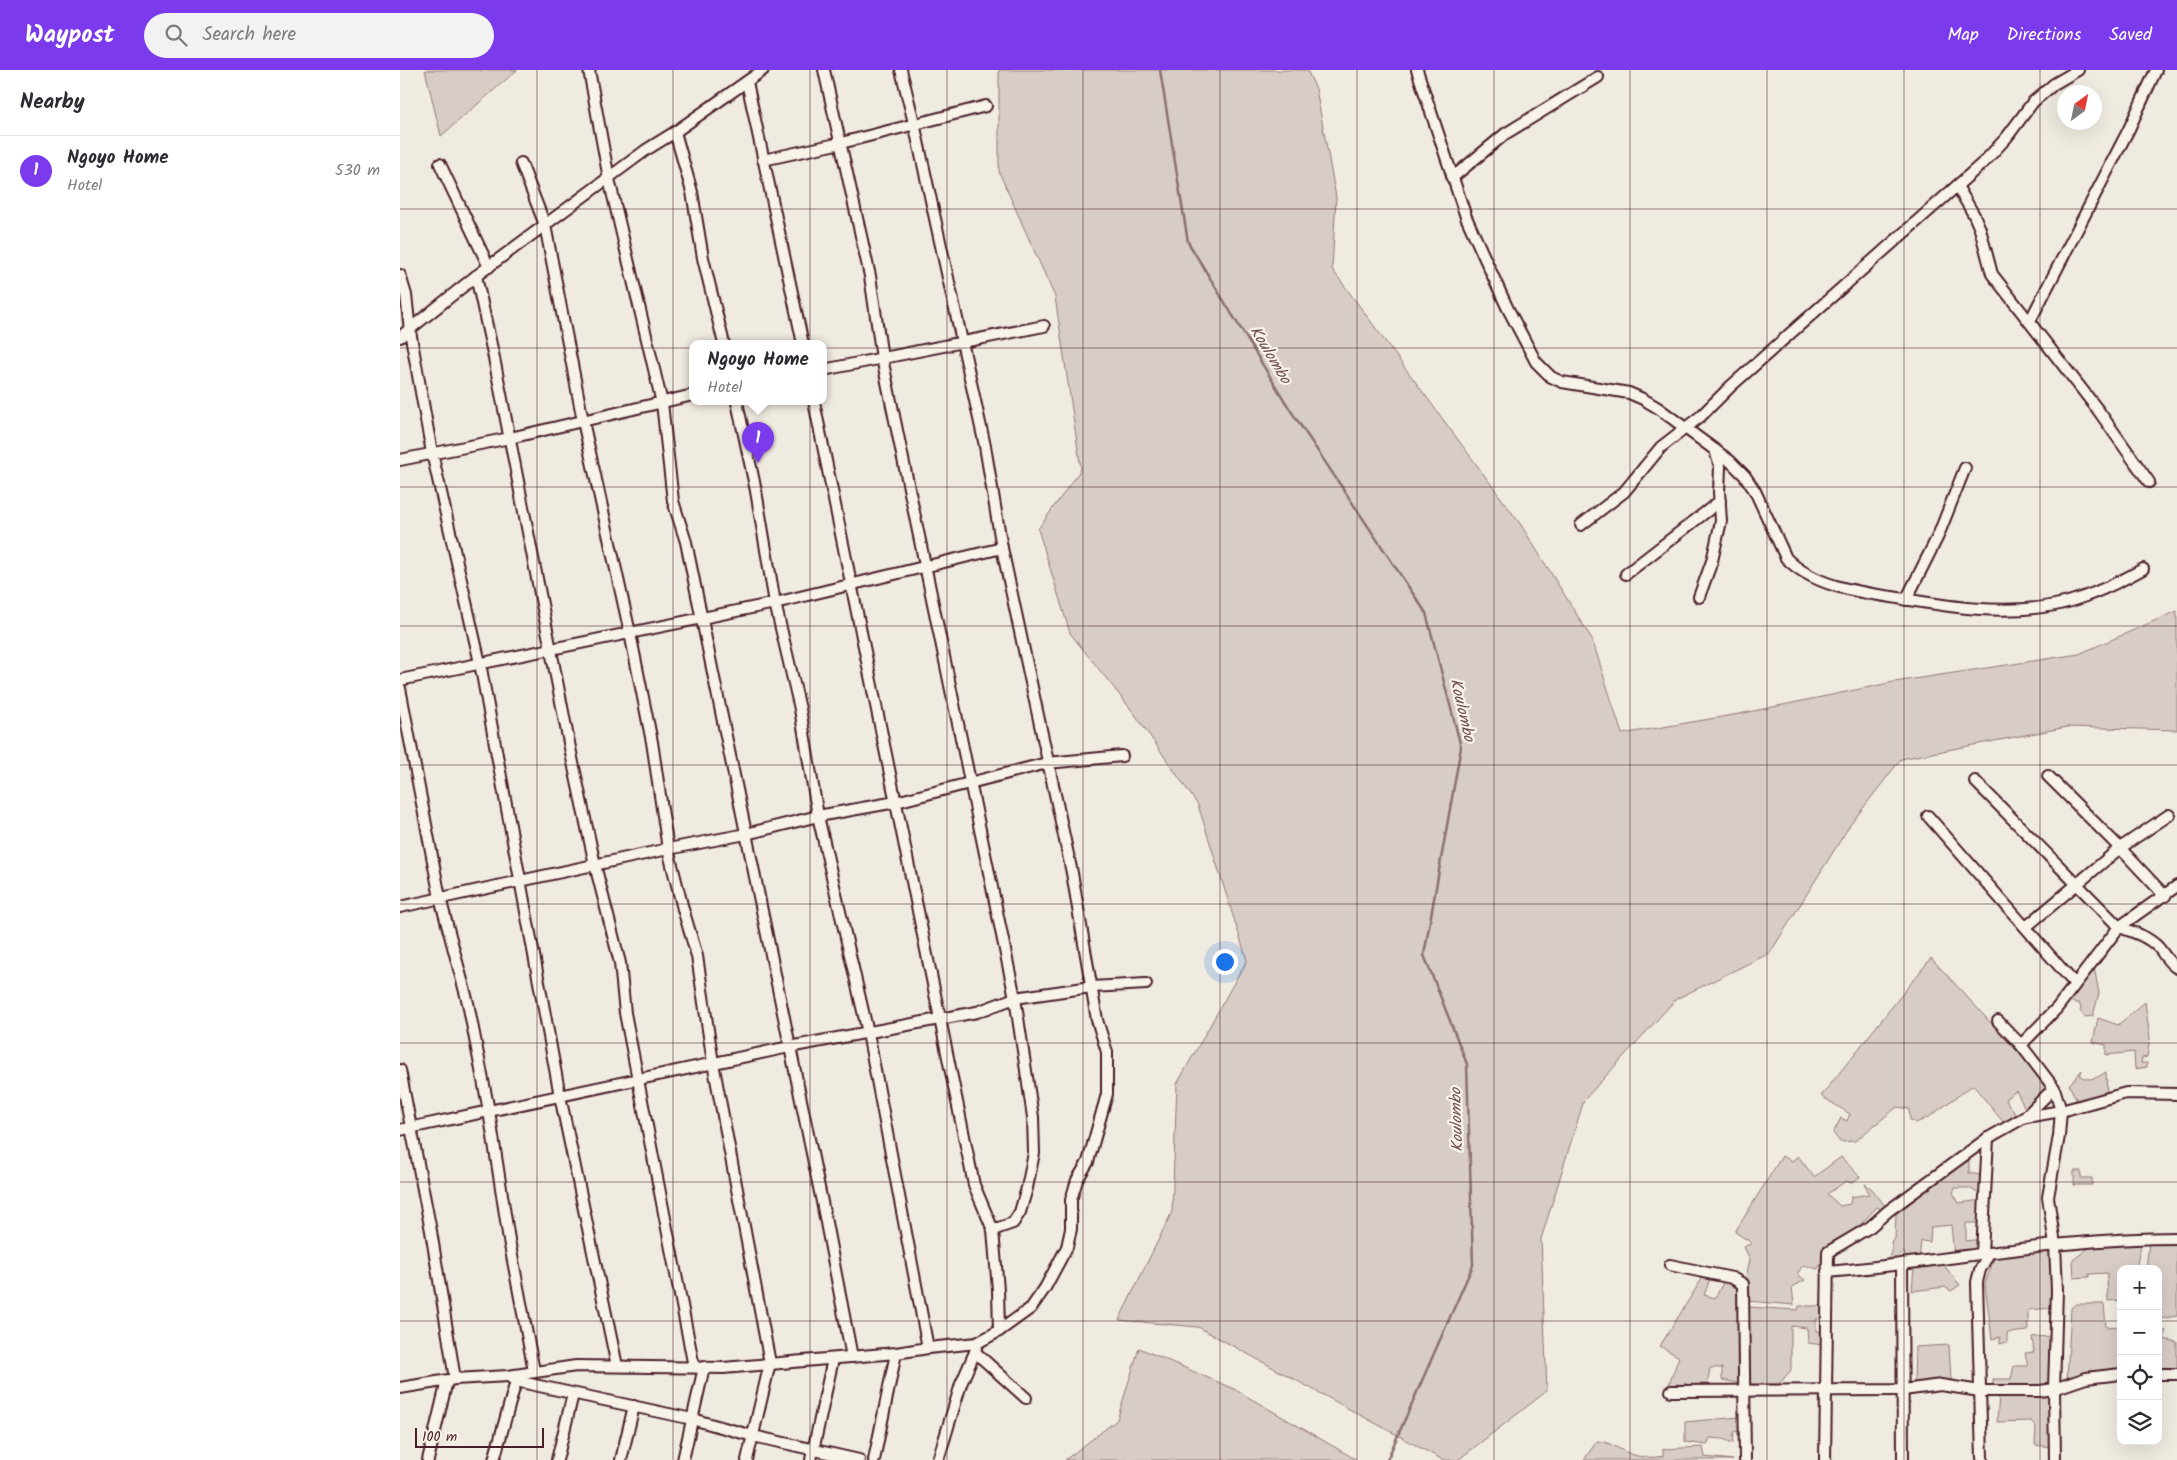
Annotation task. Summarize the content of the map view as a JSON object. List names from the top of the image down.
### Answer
{
  "water": ["Koulombo"],
  "scale_bar": "100 m",
  "north": "top right",
  "page": {
    "header": "Waypost",
    "search": "Search here",
    "nav": ["Map", "Directions", "Saved"],
    "heading": "Nearby",
    "list": [
      {
        "mark": "1",
        "name": "Ngoyo Home",
        "note": "Hotel",
        "value": "530 m"
      }
    ],
    "popup": ["Ngoyo Home", "Hotel"],
    "pins": "1",
    "map_buttons": ["+", "−"],
    "scale": "100 m"
  }
}
